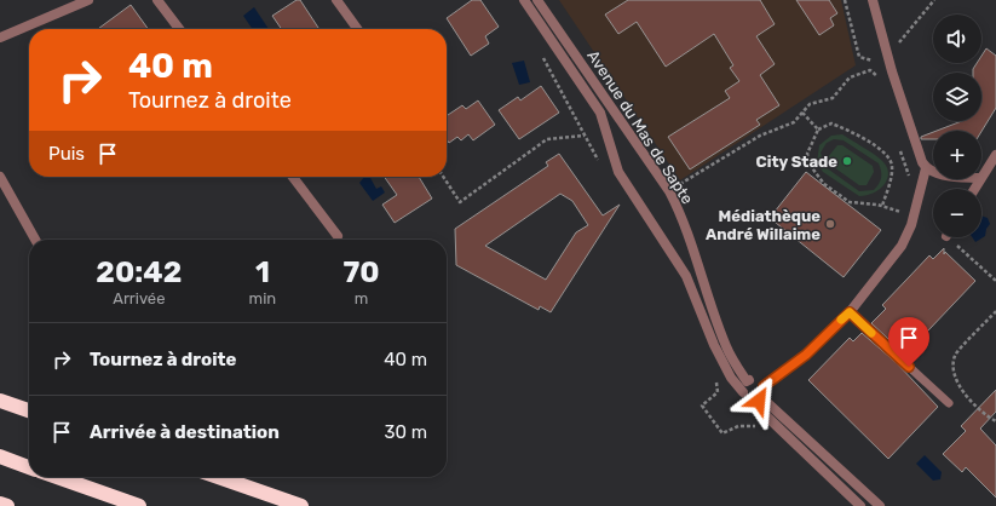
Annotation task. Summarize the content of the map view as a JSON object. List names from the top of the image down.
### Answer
{
  "streets": {
    "street": ["Avenue du Mas de Sapte"]
  },
  "places": ["City Stade", "Médiathèque André Willaime"],
  "page": {
    "map_buttons": ["+", "−"],
    "turn": ["40 m", "Tournez à droite"],
    "then": "Puis",
    "eta": [
      "20:42",
      "Arrivée",
      "1",
      "min",
      "70",
      "m"
    ],
    "list": [
      {
        "name": "Tournez à droite",
        "value": "40 m"
      },
      {
        "name": "Arrivée à destination",
        "value": "30 m"
      }
    ]
  }
}
